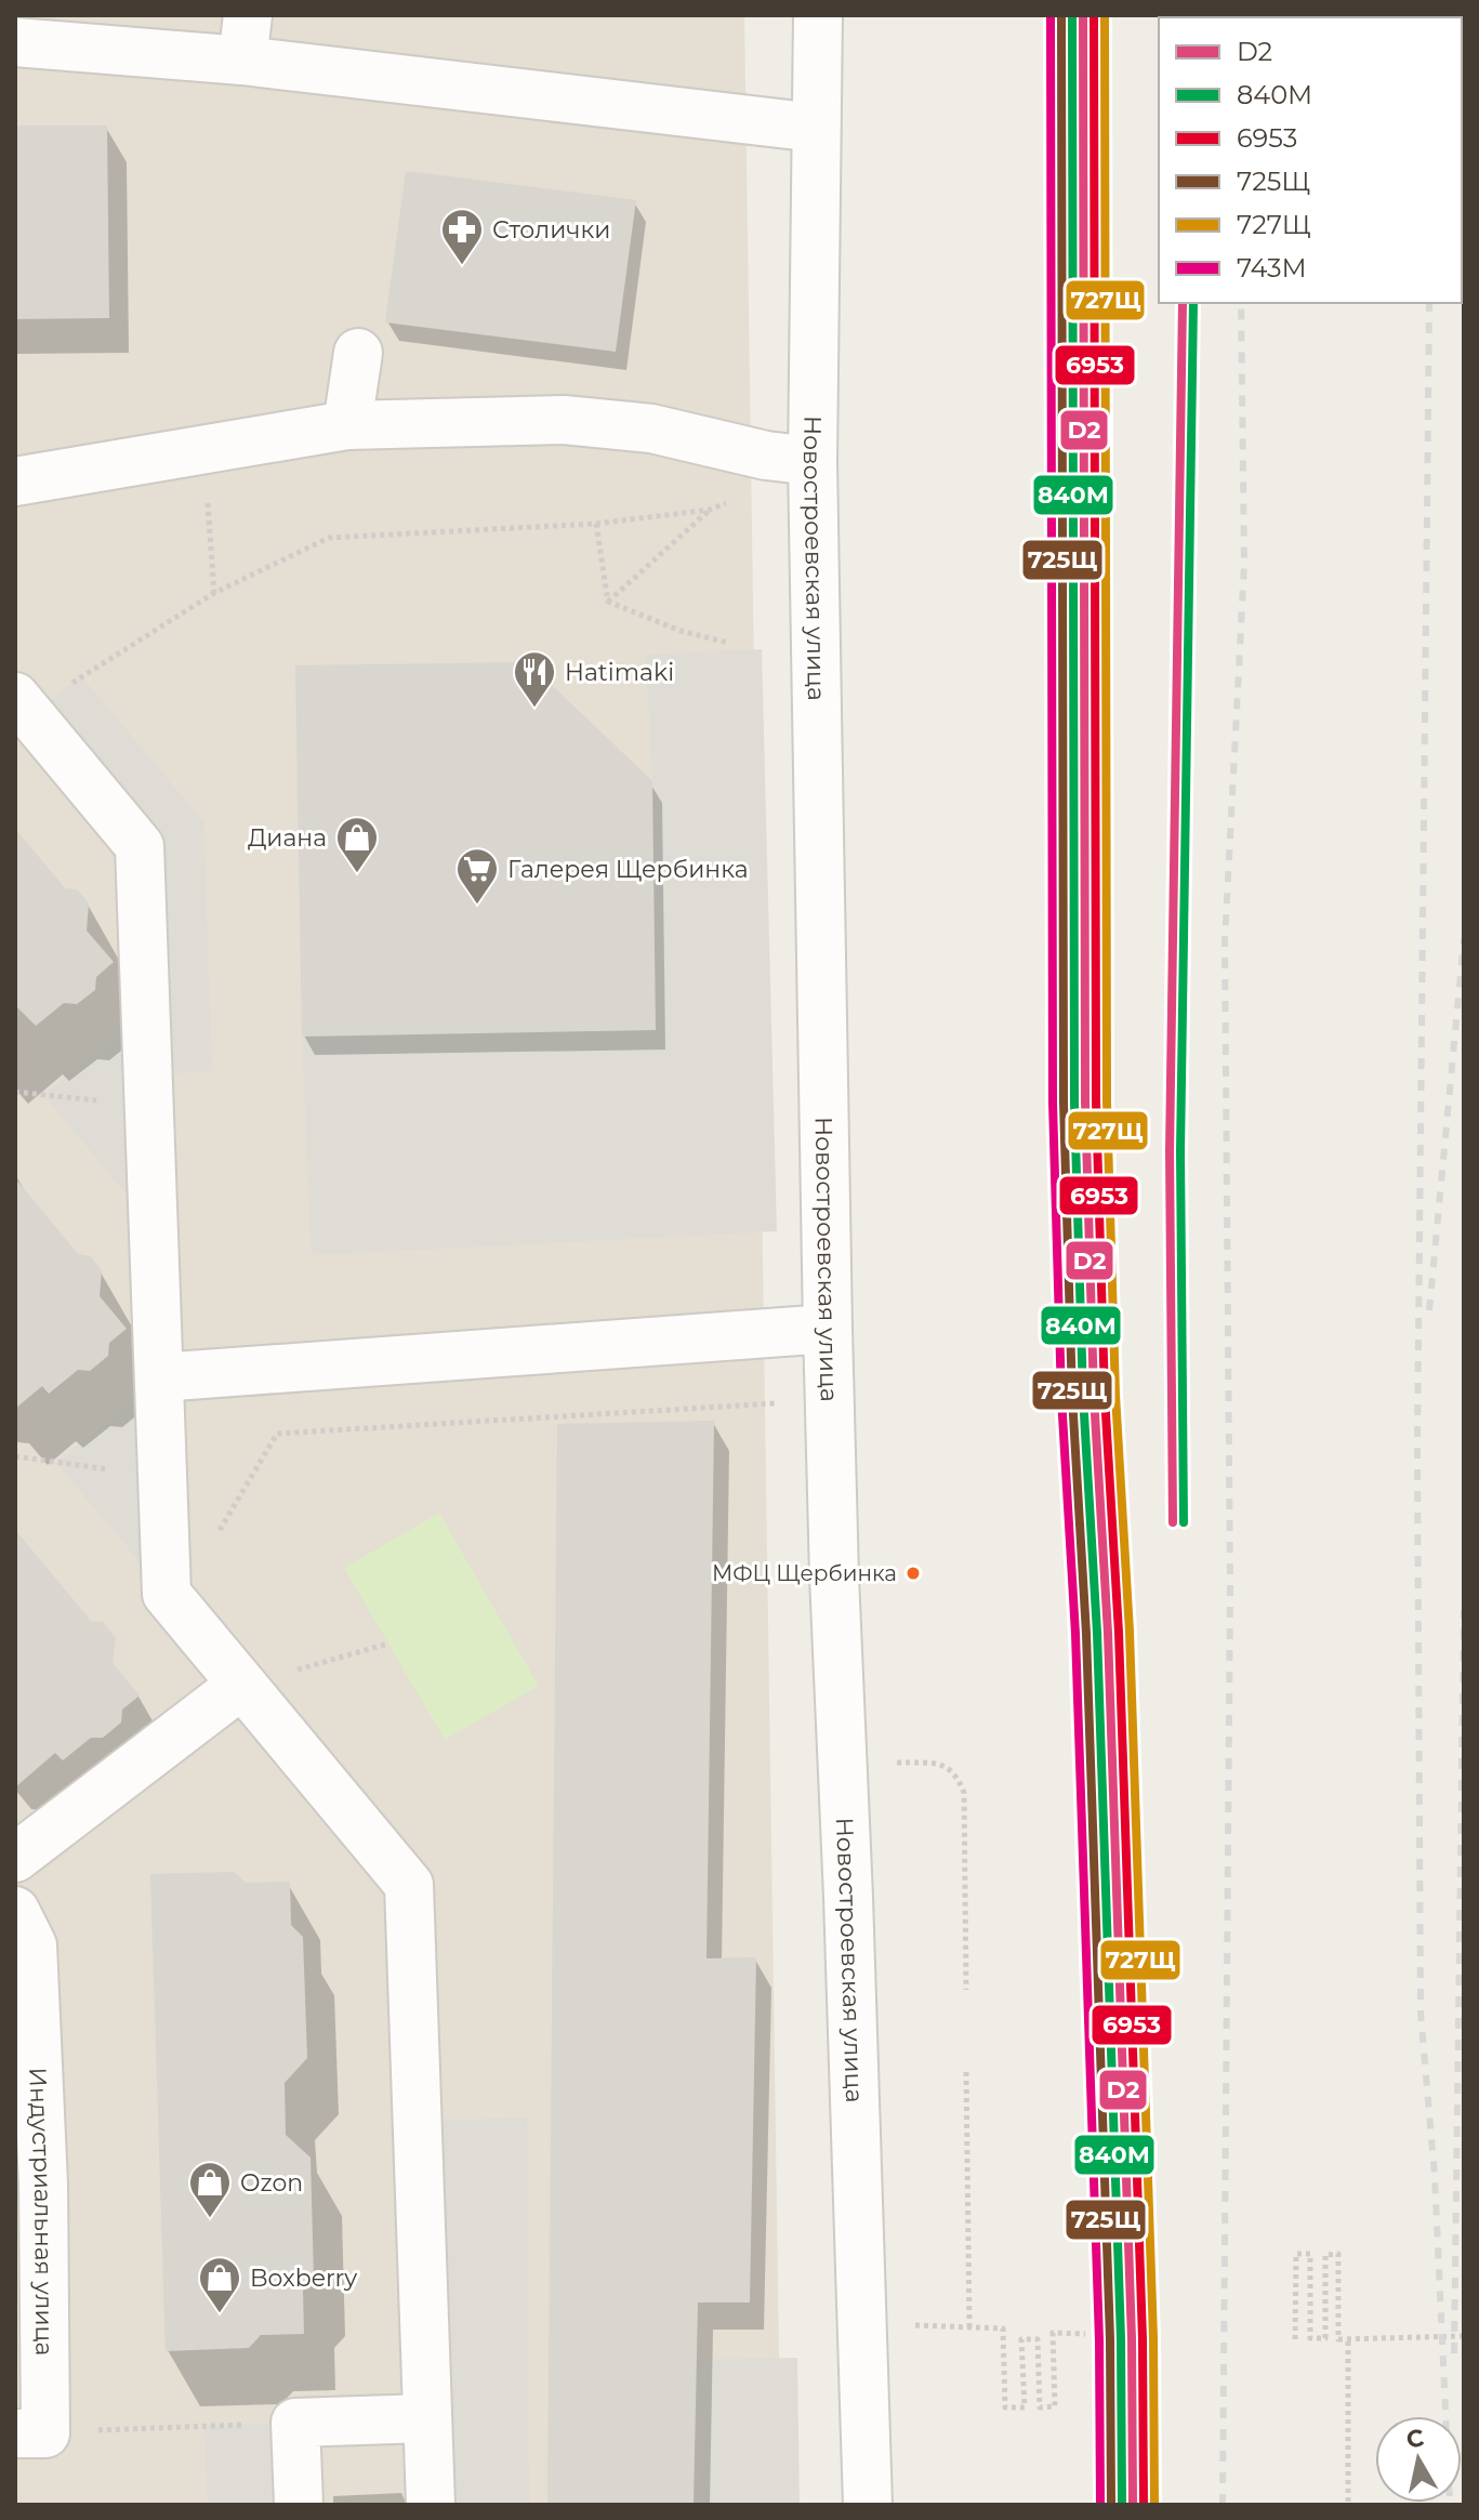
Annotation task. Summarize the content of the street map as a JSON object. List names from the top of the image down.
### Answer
{
  "streets": {
    "street": ["Новостроевская улица", "Индустриальная улица"]
  },
  "places": {
    "pharmacy": ["Столички"],
    "restaurant": ["Hatimaki"],
    "shop": ["Диана", "Ozon", "Boxberry"],
    "supermarket": ["Галерея Щербинка"],
    "other": ["МФЦ Щербинка"]
  },
  "lines": [
    "transit line D2",
    "transit line 840М",
    "transit line 6953",
    "transit line 725Щ",
    "transit line 727Щ",
    "transit line 743М"
  ],
  "legend": [
    "D2",
    "840М",
    "6953",
    "725Щ",
    "727Щ",
    "743М"
  ],
  "north": "top"
}
